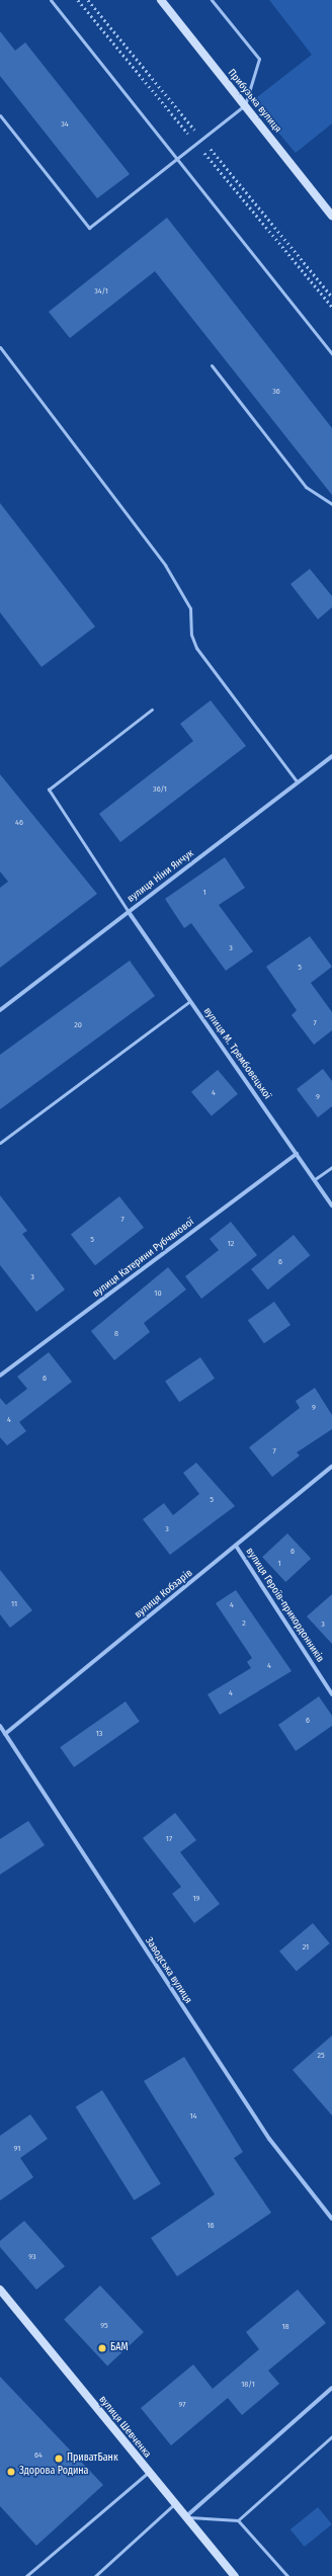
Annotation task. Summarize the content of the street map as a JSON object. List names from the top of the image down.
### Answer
{
  "streets": {
    "street": [
      "Прибузька вулиця",
      "вулиця Ніни Янчук",
      "вулиця М. Трембовецької",
      "вулиця Катерини Рубчакової",
      "вулиця Кобзарів",
      "вулиця Героїв-прикордонників",
      "Заводська вулиця",
      "вулиця Шевченка"
    ]
  },
  "crossings": [
    ["вулиця Ніни Янчук", "вулиця М. Трембовецької"],
    ["вулиця М. Трембовецької", "вулиця Катерини Рубчакової"],
    ["вулиця Кобзарів", "вулиця Героїв-прикордонників"],
    ["вулиця Кобзарів", "Заводська вулиця"]
  ],
  "places": ["БАМ", "ПриватБанк", "Здорова Родина"],
  "house_numbers": [
    "34",
    "34/1",
    "36",
    "36/1",
    "46",
    "1",
    "3",
    "5",
    "7",
    "20",
    "4",
    "9",
    "7",
    "5",
    "12",
    "6",
    "3",
    "10",
    "8",
    "6",
    "9",
    "4",
    "7",
    "5",
    "3",
    "6",
    "1",
    "11",
    "4",
    "2",
    "3",
    "4",
    "4",
    "6",
    "13",
    "17",
    "19",
    "21",
    "25",
    "14",
    "91",
    "16",
    "93",
    "95",
    "18",
    "18/1",
    "97",
    "64"
  ]
}
